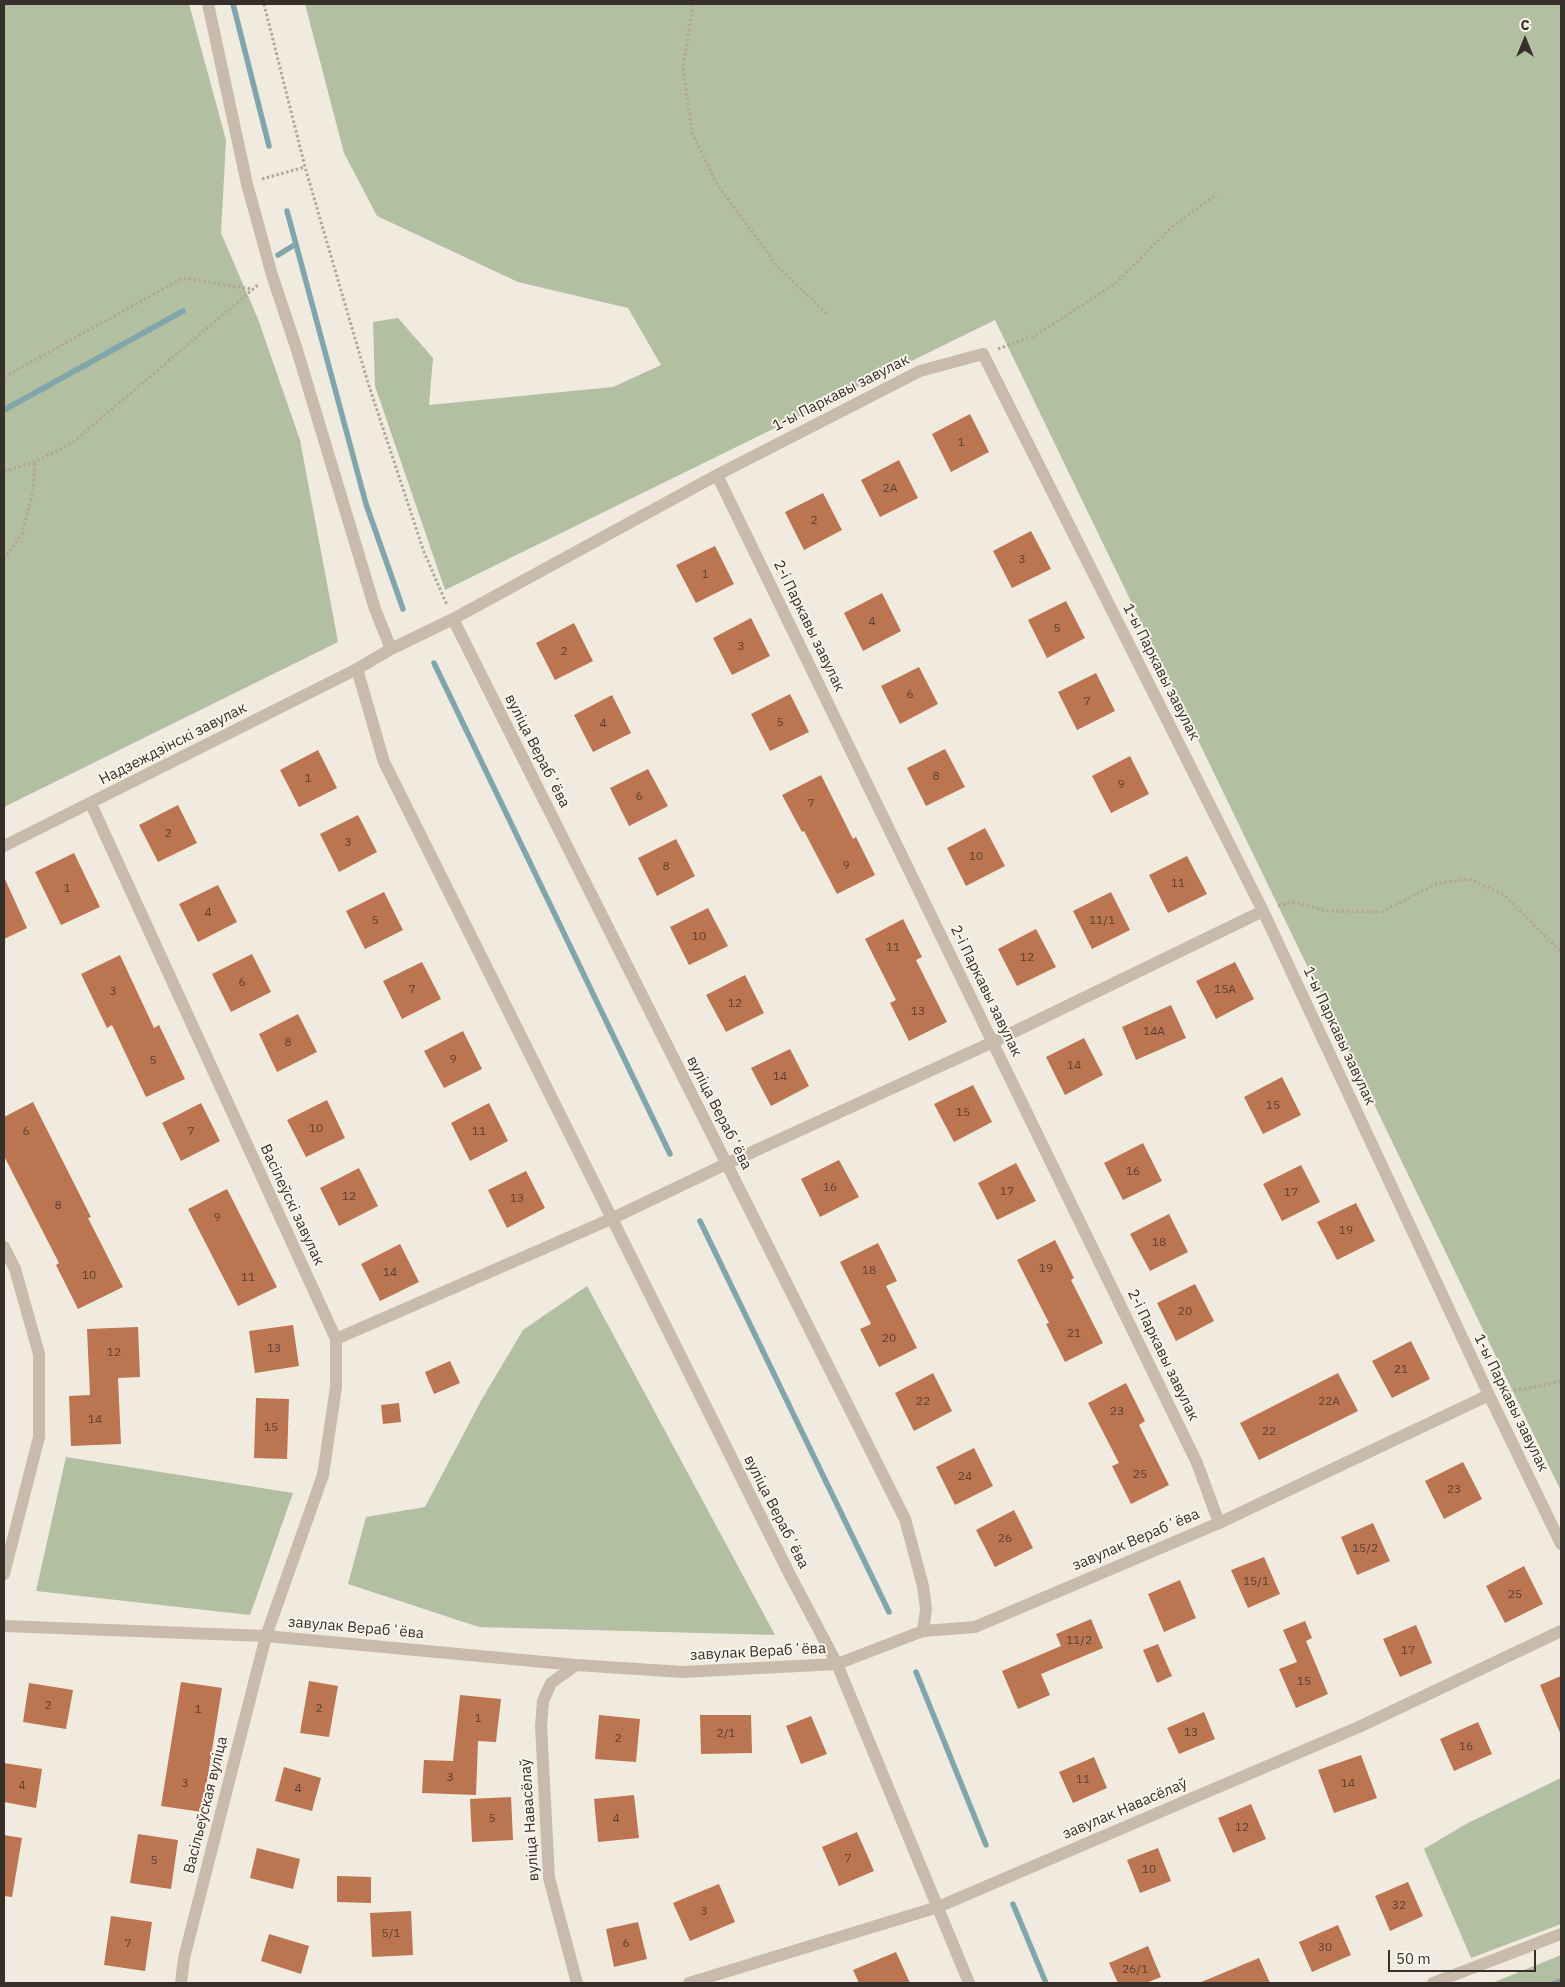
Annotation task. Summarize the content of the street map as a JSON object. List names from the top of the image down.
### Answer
{
  "streets": {
    "street": [
      "1-ы Паркавы завулак",
      "2-і Паркавы завулак",
      "Надзеждзінскі завулак",
      "вуліца Верабʼёва",
      "Васілеўскі завулак",
      "завулак Верабʼёва",
      "Васільеўская вуліца",
      "завулак Навасёлаў",
      "вуліца Навасёлаў"
    ]
  },
  "crossings": [
    ["1-ы Паркавы завулак", "2-і Паркавы завулак"],
    ["1-ы Паркавы завулак", "Надзеждзінскі завулак"],
    ["1-ы Паркавы завулак", "вуліца Верабʼёва"],
    ["1-ы Паркавы завулак", "завулак Верабʼёва"],
    ["2-і Паркавы завулак", "завулак Верабʼёва"],
    ["Надзеждзінскі завулак", "вуліца Верабʼёва"],
    ["Надзеждзінскі завулак", "Васілеўскі завулак"],
    ["вуліца Верабʼёва", "завулак Верабʼёва"],
    ["вуліца Верабʼёва", "завулак Навасёлаў"],
    ["Васілеўскі завулак", "завулак Верабʼёва"],
    ["Васілеўскі завулак", "Васільеўская вуліца"],
    ["завулак Верабʼёва", "Васільеўская вуліца"],
    ["завулак Верабʼёва", "вуліца Навасёлаў"]
  ],
  "house_numbers": [
    "1",
    "2А",
    "2",
    "3",
    "1",
    "4",
    "5",
    "3",
    "2",
    "6",
    "7",
    "5",
    "4",
    "8",
    "1",
    "9",
    "6",
    "7",
    "2",
    "3",
    "10",
    "9",
    "8",
    "11",
    "1",
    "4",
    "5",
    "11/1",
    "10",
    "11",
    "12",
    "6",
    "7",
    "15А",
    "3",
    "12",
    "13",
    "14А",
    "8",
    "9",
    "5",
    "14",
    "14",
    "15",
    "15",
    "10",
    "6",
    "7",
    "11",
    "16",
    "16",
    "17",
    "17",
    "12",
    "13",
    "8",
    "9",
    "19",
    "18",
    "19",
    "18",
    "14",
    "10",
    "11",
    "20",
    "21",
    "20",
    "13",
    "12",
    "21",
    "22",
    "22А",
    "23",
    "14",
    "15",
    "22",
    "25",
    "24",
    "23",
    "26",
    "15/2",
    "15/1",
    "25",
    "11/2",
    "17",
    "15",
    "2",
    "2",
    "1",
    "1",
    "13",
    "2/1",
    "2",
    "16",
    "3",
    "11",
    "3",
    "14",
    "4",
    "4",
    "5",
    "4",
    "12",
    "7",
    "5",
    "10",
    "32",
    "3",
    "5/1",
    "7",
    "6",
    "30",
    "26/1"
  ],
  "scale_bar": "50 m",
  "north": "top"
}
